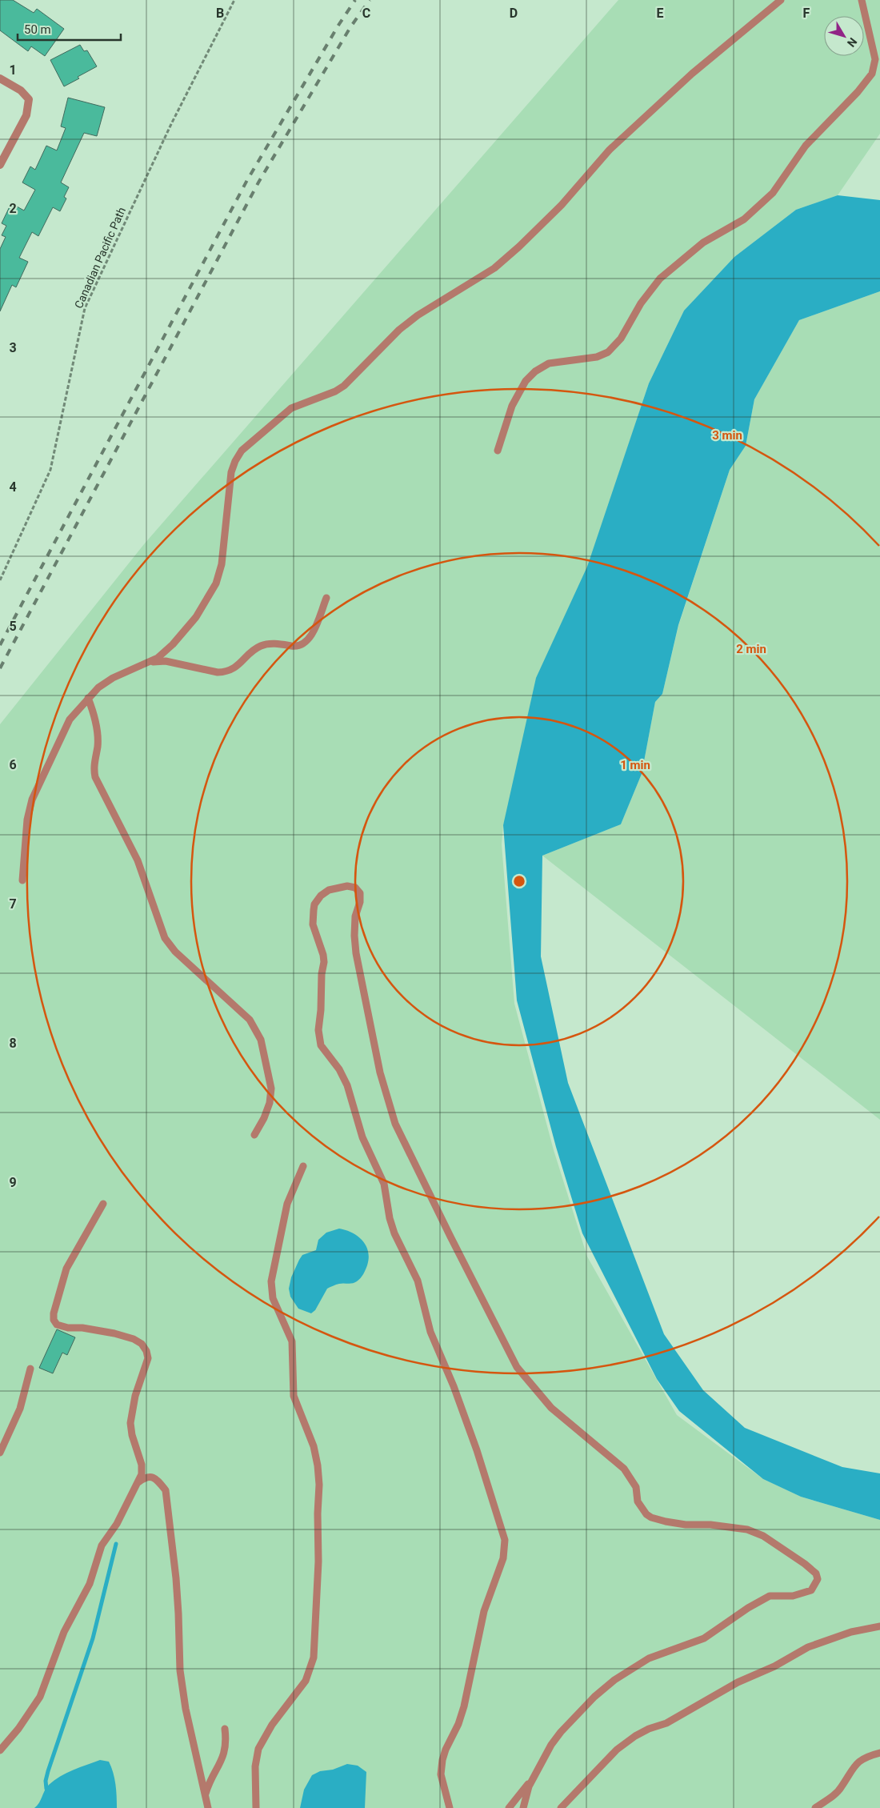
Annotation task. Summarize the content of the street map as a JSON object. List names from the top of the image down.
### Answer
{
  "streets": {
    "path": ["Canadian Pacific Path"]
  },
  "scale_bar": "50 m",
  "north": "bottom right",
  "grid": {
    "columns": [
      "B",
      "C",
      "D",
      "E",
      "F"
    ],
    "rows": [
      "1",
      "2",
      "3",
      "4",
      "5",
      "6",
      "7",
      "8",
      "9"
    ]
  },
  "rings": ["3 min", "2 min", "1 min"]
}
